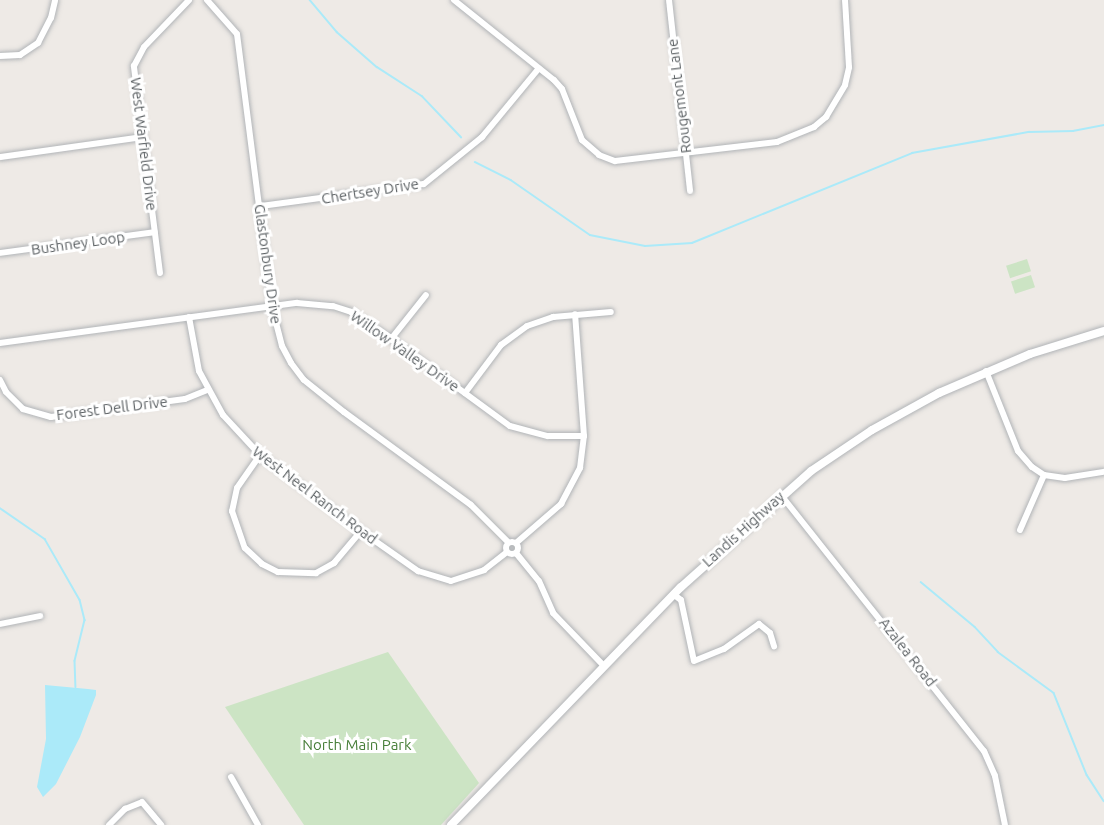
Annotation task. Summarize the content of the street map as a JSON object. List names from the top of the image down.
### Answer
{
  "streets": {
    "main road": ["Landis Highway"],
    "street": [
      "Rougemont Lane",
      "West Warfield Drive",
      "Chertsey Drive",
      "Bushney Loop",
      "Glastonbury Drive",
      "Willow Valley Drive",
      "Forest Dell Drive",
      "West Neel Ranch Road",
      "Azalea Road"
    ]
  },
  "crossings": [
    ["West Warfield Drive", "Bushney Loop"],
    ["Chertsey Drive", "Glastonbury Drive"],
    ["Glastonbury Drive", "Willow Valley Drive"],
    ["Willow Valley Drive", "West Neel Ranch Road"],
    ["Forest Dell Drive", "West Neel Ranch Road"],
    ["Landis Highway", "Azalea Road"]
  ],
  "parks": ["North Main Park"]
}
